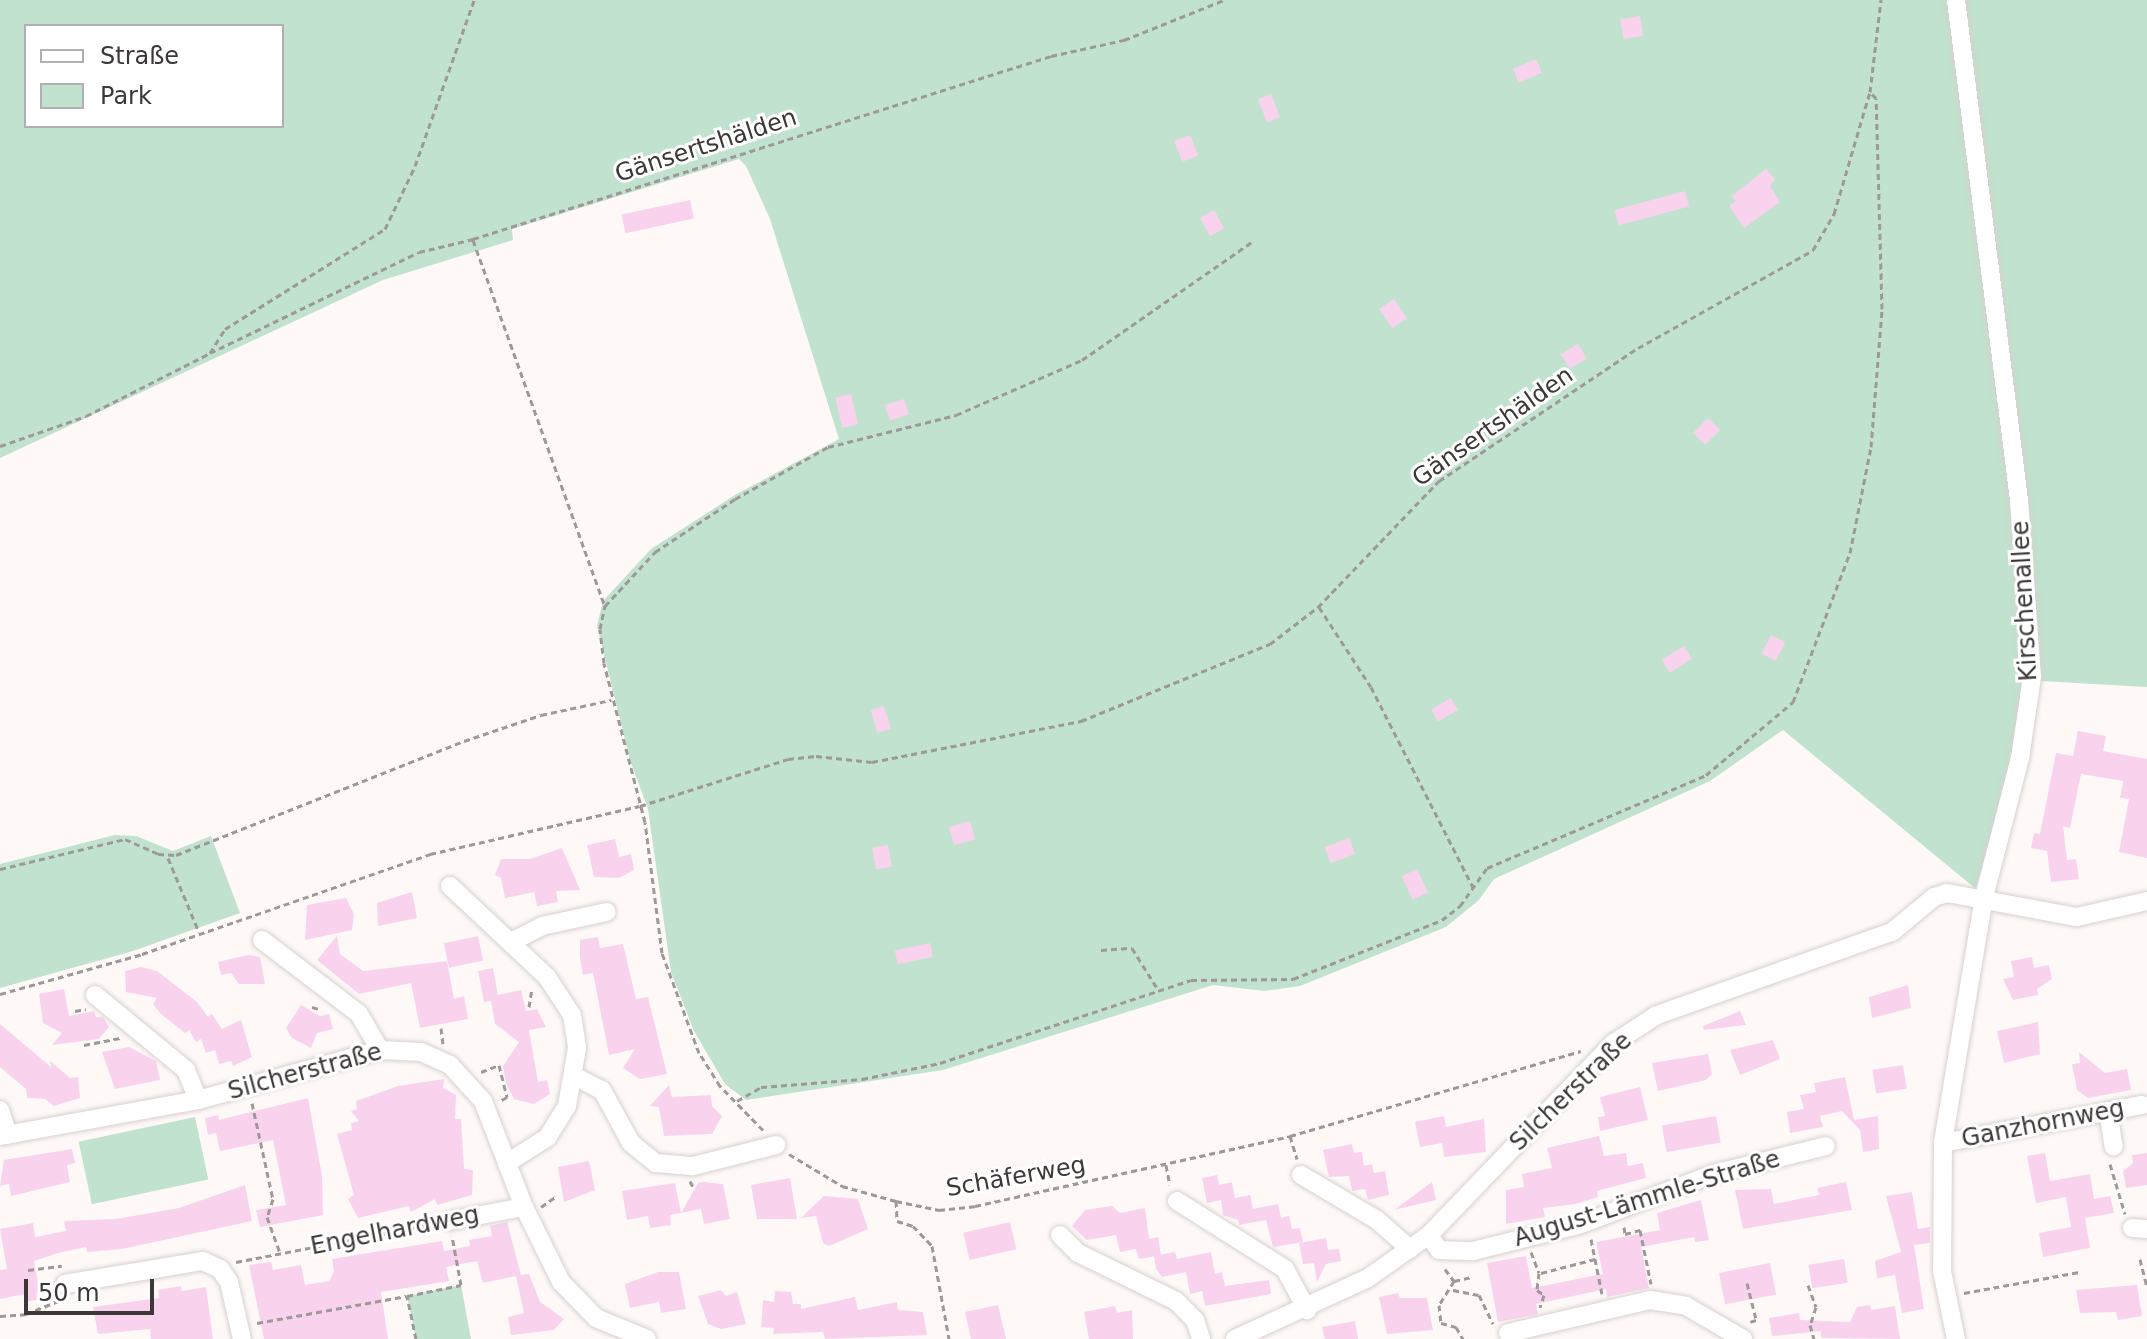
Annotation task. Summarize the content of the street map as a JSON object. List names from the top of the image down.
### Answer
{
  "streets": {
    "street": [
      "Kirschenallee",
      "Silcherstraße",
      "Ganzhornweg",
      "August-Lämmle-Straße",
      "Engelhardweg"
    ],
    "path": ["Gänsertshälden", "Schäferweg"]
  },
  "crossings": [
    ["Gänsertshälden", "Schäferweg"],
    ["Kirschenallee", "Silcherstraße"],
    ["Kirschenallee", "Ganzhornweg"],
    ["Silcherstraße", "August-Lämmle-Straße"],
    ["Silcherstraße", "Engelhardweg"]
  ],
  "legend": ["Straße", "Park"],
  "scale_bar": "50 m"
}
